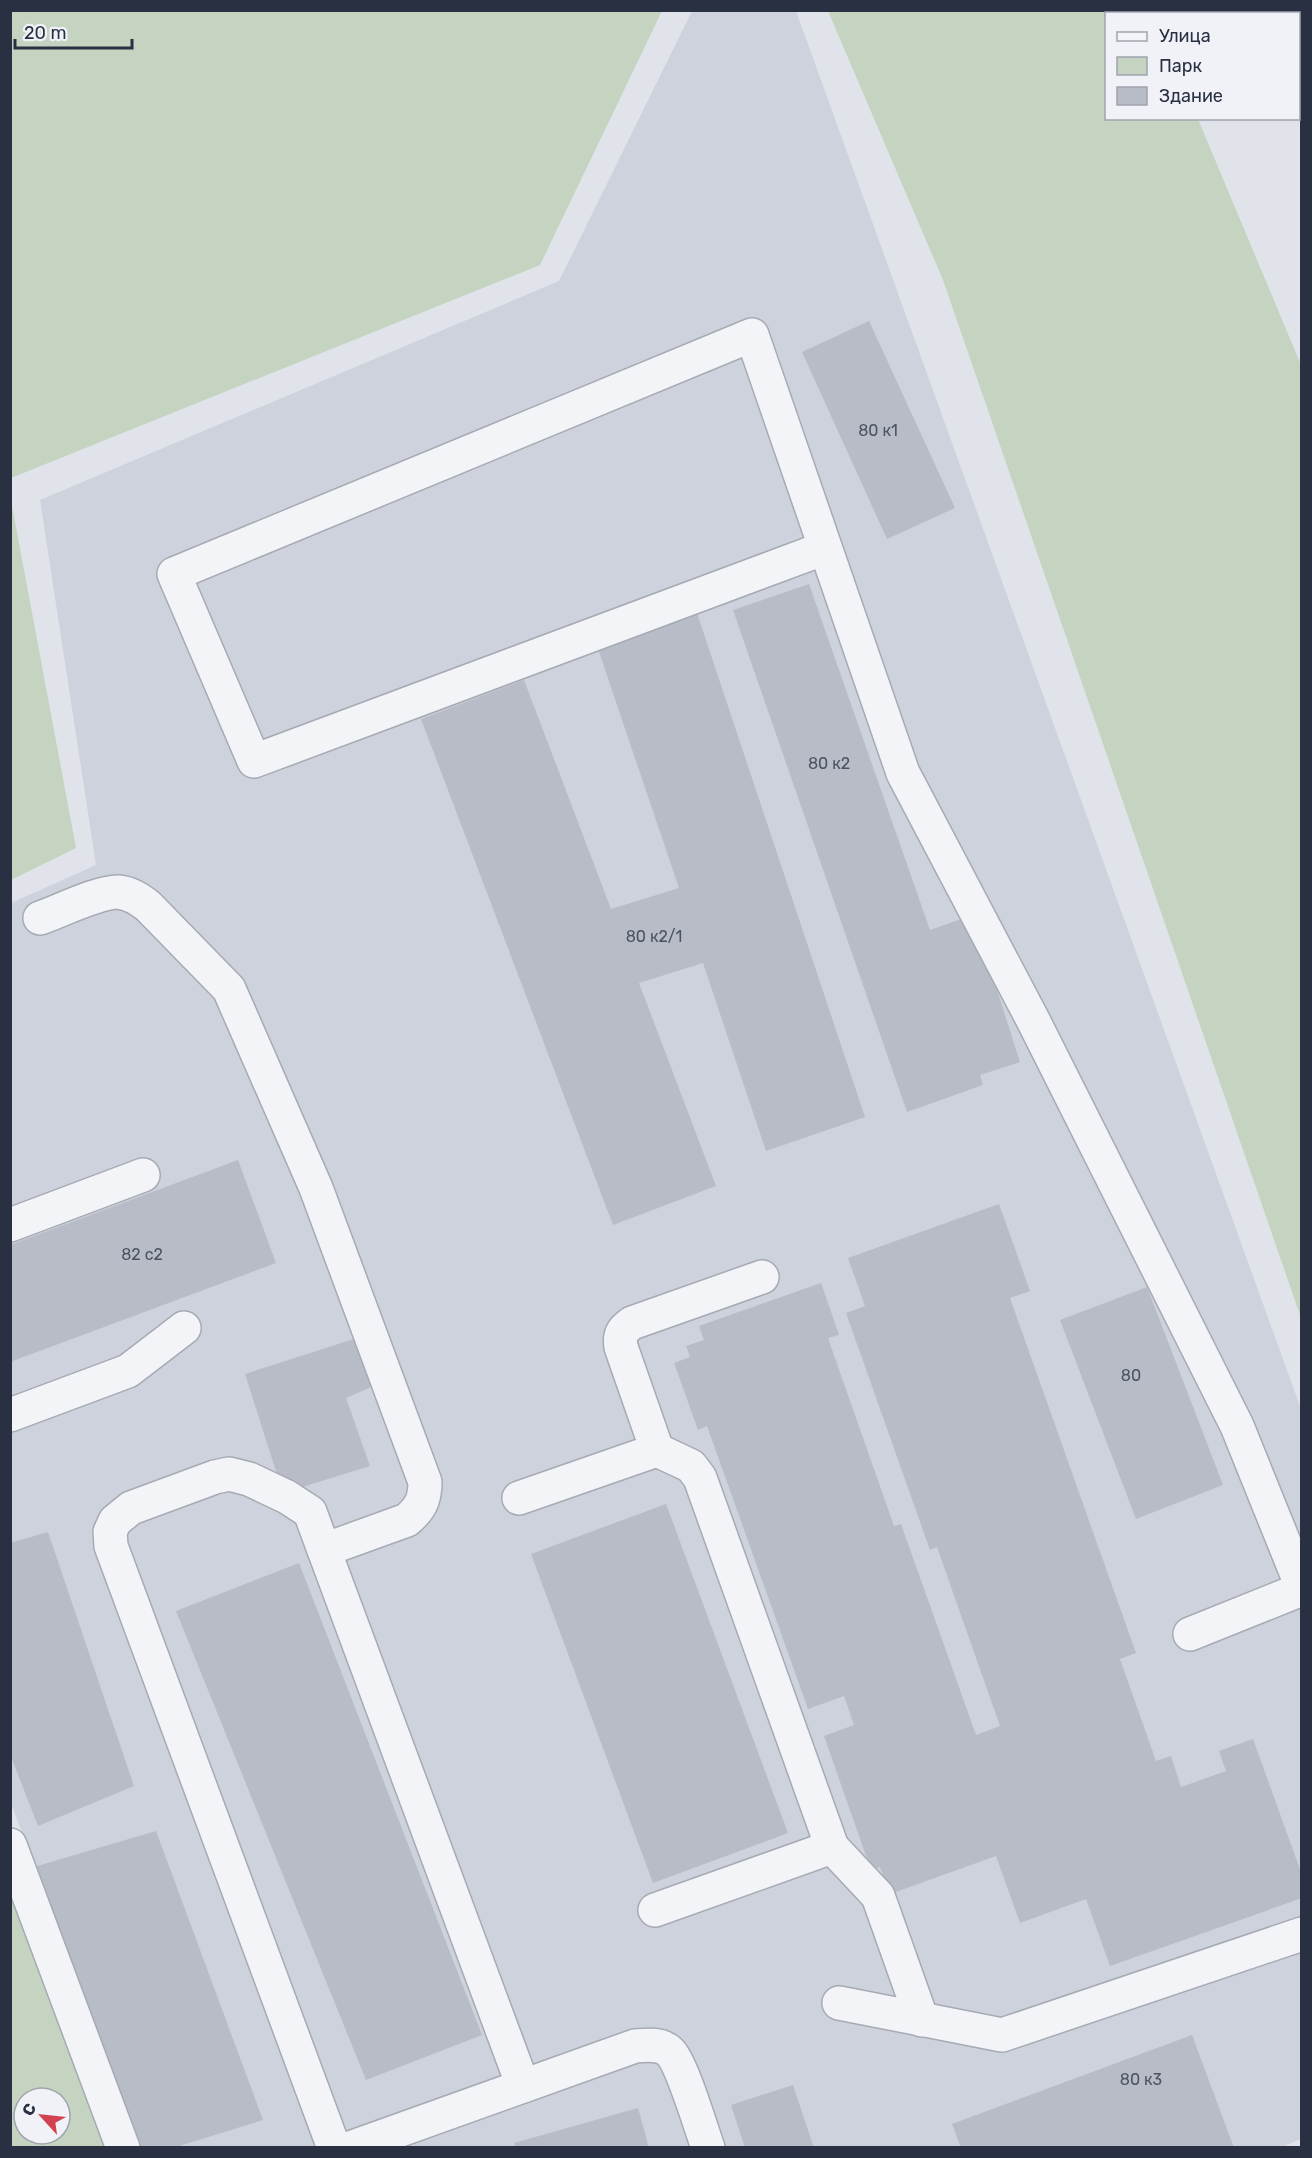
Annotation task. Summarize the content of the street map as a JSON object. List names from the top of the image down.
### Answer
{
  "house_numbers": [
    "80 к1",
    "80 к2",
    "80 к2/1",
    "82 с2",
    "80",
    "80 к3"
  ],
  "legend": ["Улица", "Парк", "Здание"],
  "scale_bar": "20 m",
  "north": "top left"
}
